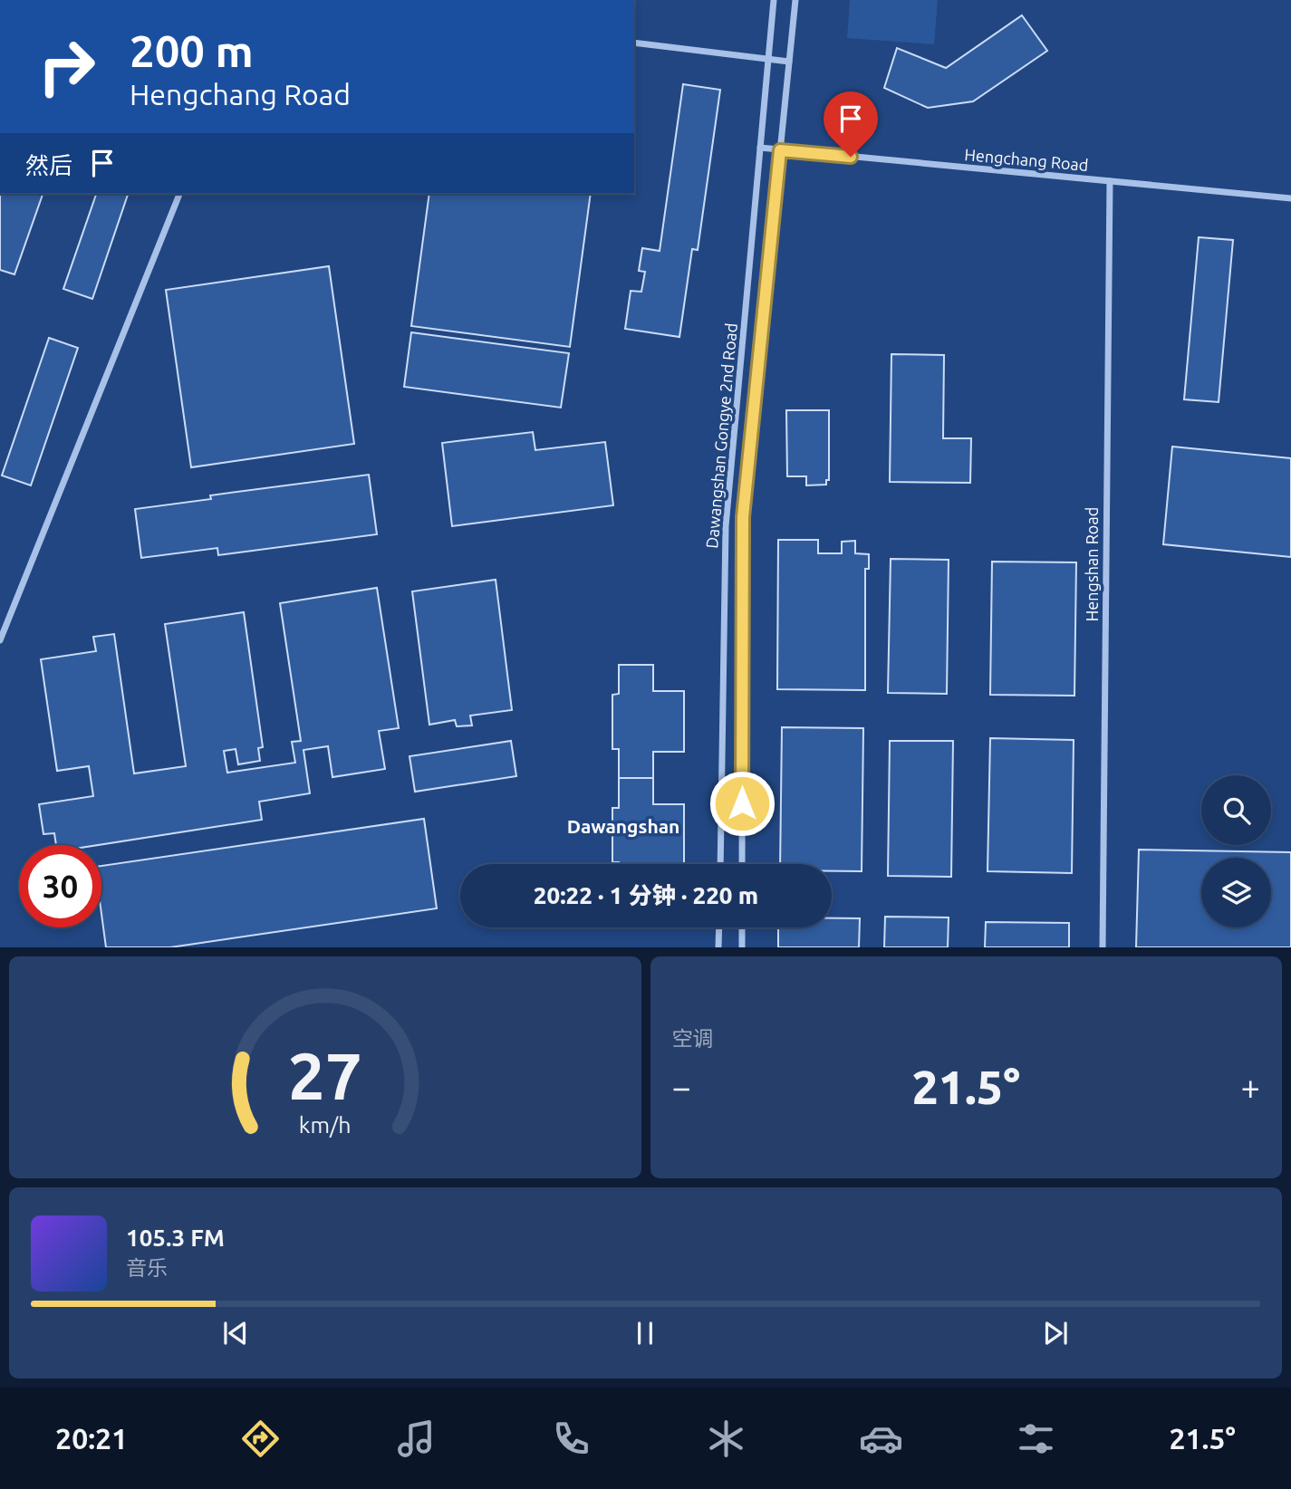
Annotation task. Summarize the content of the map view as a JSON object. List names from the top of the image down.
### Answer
{
  "streets": {
    "street": ["Hengchang Road", "Dawangshan Gongye 2nd Road", "Hengshan Road"]
  },
  "crossings": [
    ["Hengchang Road", "Dawangshan Gongye 2nd Road"],
    ["Hengchang Road", "Hengshan Road"]
  ],
  "districts": ["Dawangshan"],
  "page": {
    "turn": ["200 m", "Hengchang Road"],
    "then": "然后",
    "limit": "30",
    "trip": "20:22 · 1 分钟 · 220 m",
    "tile": "空调",
    "heat": ["−", "21.5°", "+"],
    "song": ["105.3 FM", "音乐"],
    "tabs": ["20:21", "21.5°"],
    "gauge": ["27", "km/h"]
  }
}
